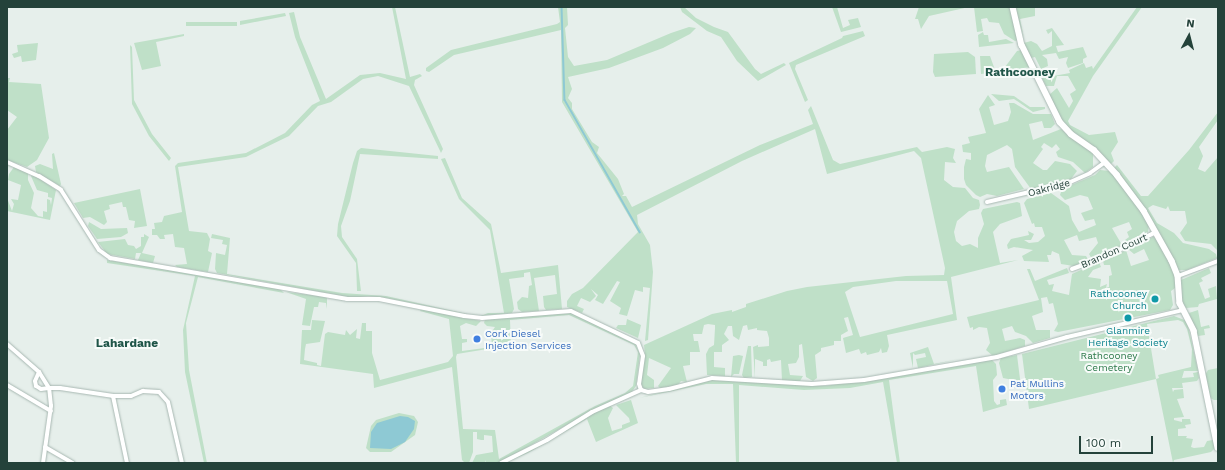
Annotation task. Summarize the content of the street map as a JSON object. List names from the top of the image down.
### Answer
{
  "streets": {
    "street": ["Oakridge", "Brandon Court"]
  },
  "districts": ["Rathcooney", "Lahardane"],
  "parks": ["Rathcooney Cemetery"],
  "places": [
    "Rathcooney Church",
    "Glanmire Heritage Society",
    "Cork Diesel Injection Services",
    "Pat Mullins Motors"
  ],
  "scale_bar": "100 m",
  "north": "top"
}
